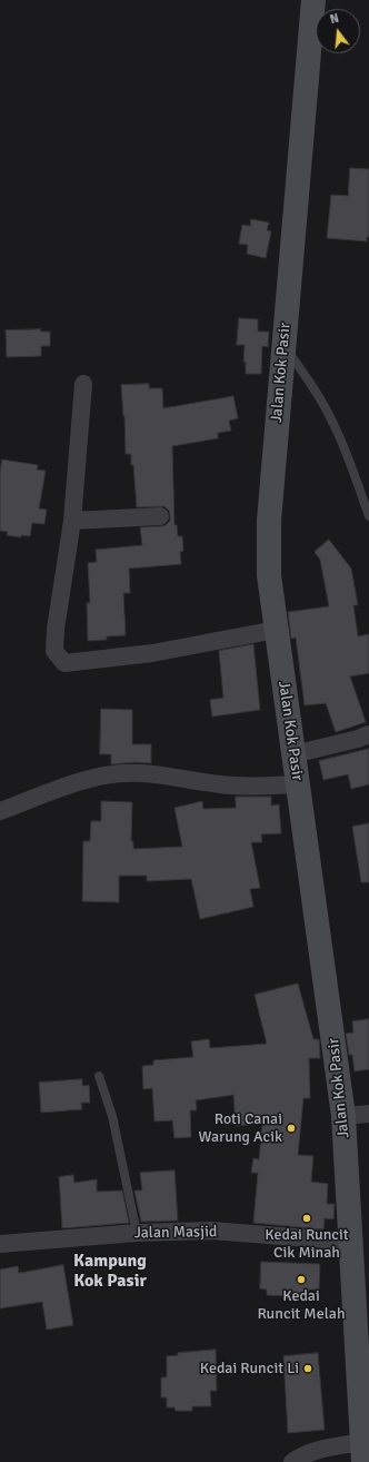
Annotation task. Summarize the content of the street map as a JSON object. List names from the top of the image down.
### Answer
{
  "streets": {
    "street": ["Jalan Kok Pasir", "Jalan Masjid"]
  },
  "crossings": [
    ["Jalan Kok Pasir", "Jalan Masjid"]
  ],
  "districts": ["Kampung Kok Pasir"],
  "places": [
    "Roti Canai Warung Acik",
    "Kedai Runcit Cik Minah",
    "Kedai Runcit Melah",
    "Kedai Runcit Li"
  ],
  "north": "top"
}
